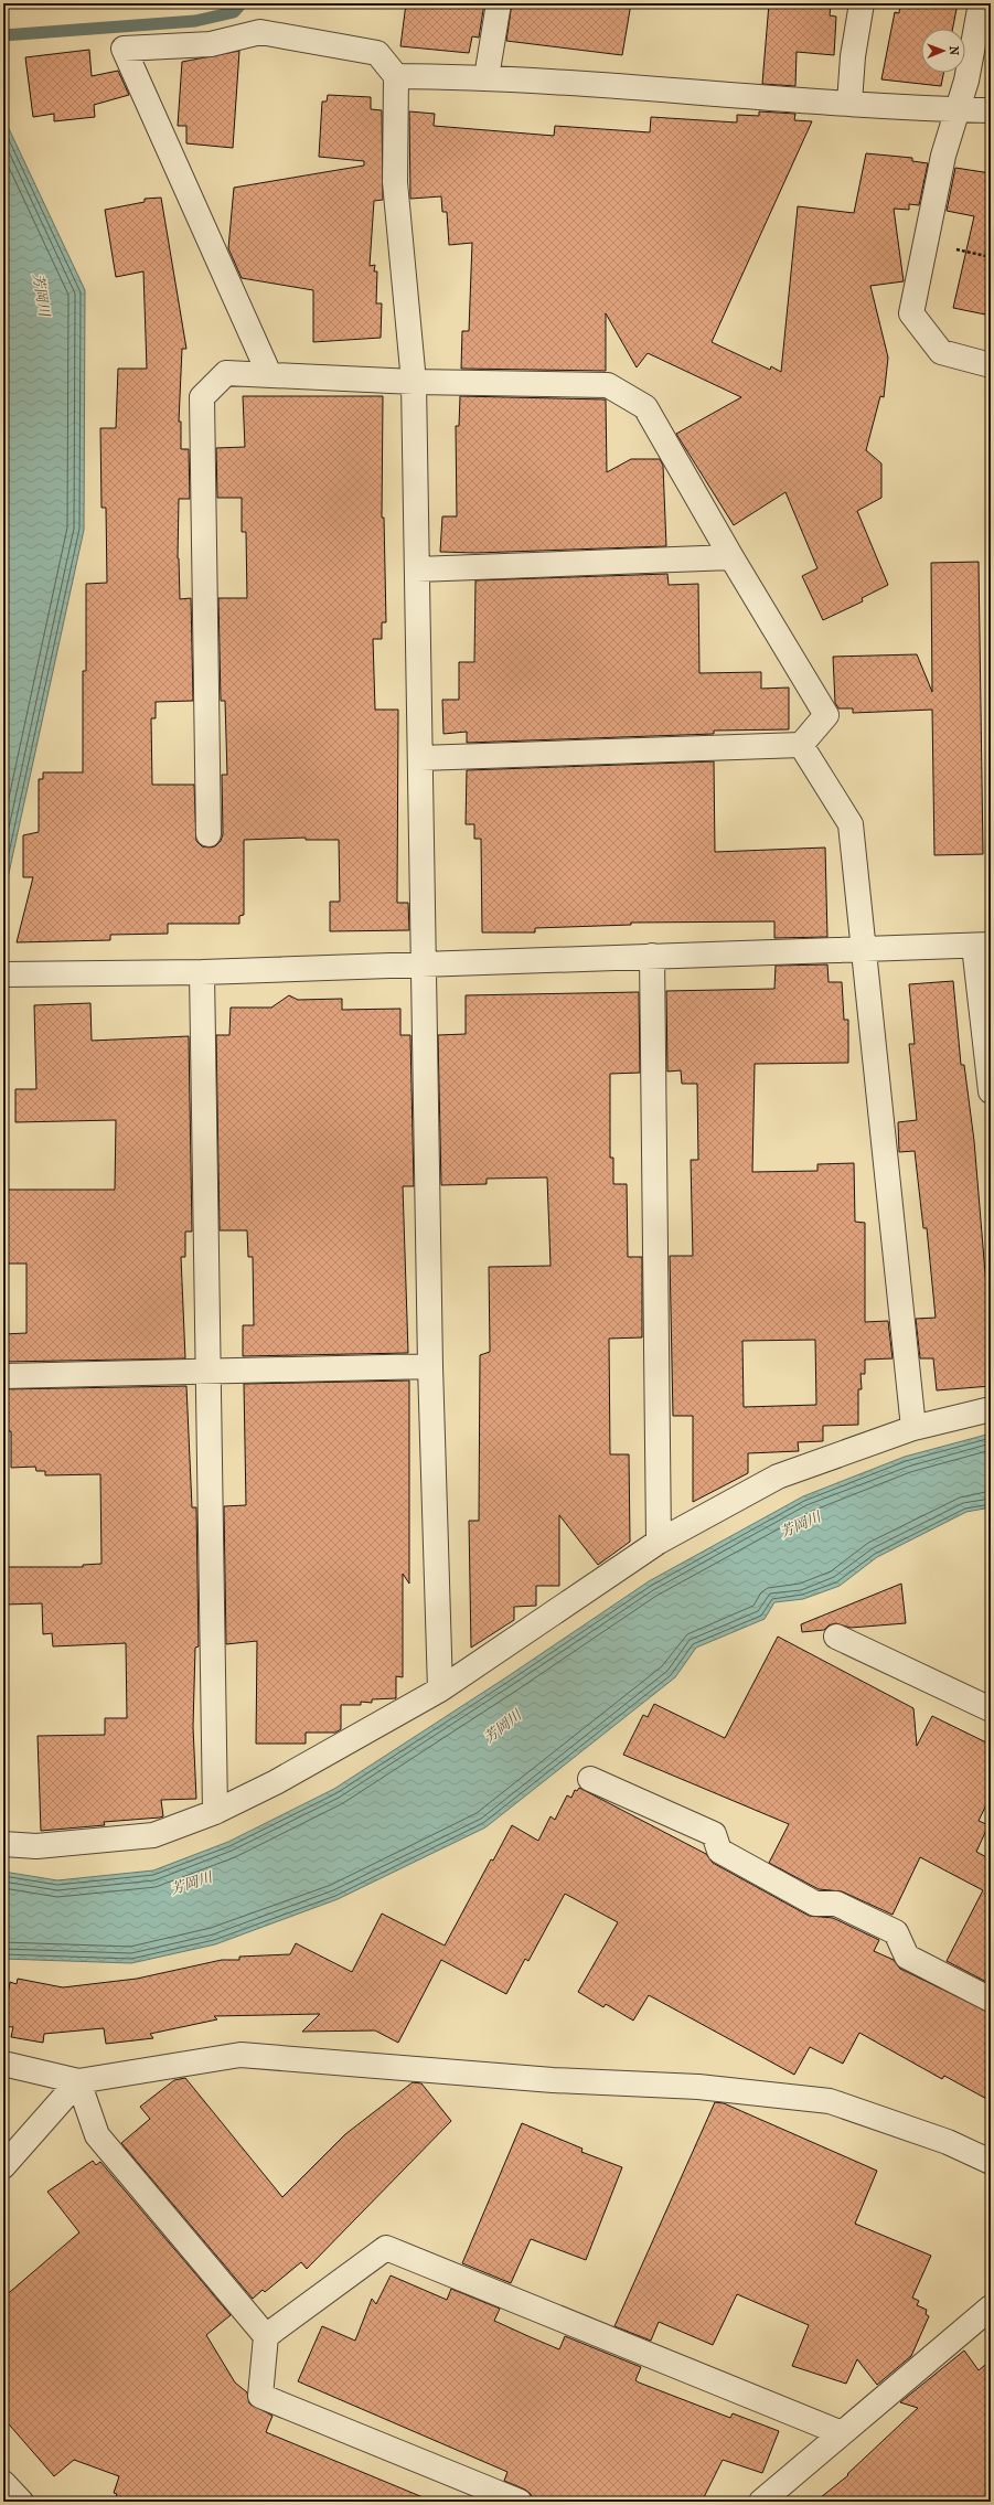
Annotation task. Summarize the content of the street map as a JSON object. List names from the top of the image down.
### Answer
{
  "water": ["芳岡川"],
  "north": "right"
}
